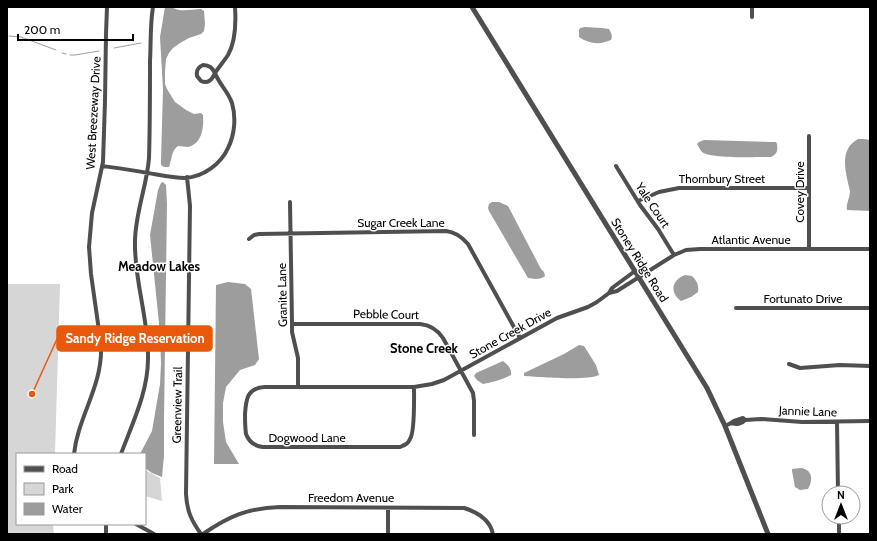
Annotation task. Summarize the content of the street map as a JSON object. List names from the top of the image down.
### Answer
{
  "streets": {
    "street": [
      "West Breezeway Drive",
      "Thornbury Street",
      "Covey Drive",
      "Yale Court",
      "Sugar Creek Lane",
      "Atlantic Avenue",
      "Stoney Ridge Road",
      "Granite Lane",
      "Fortunato Drive",
      "Pebble Court",
      "Stone Creek Drive",
      "Greenview Trail",
      "Jannie Lane",
      "Dogwood Lane",
      "Freedom Avenue"
    ]
  },
  "crossings": [
    ["Thornbury Street", "Covey Drive"],
    ["Thornbury Street", "Yale Court"],
    ["Covey Drive", "Atlantic Avenue"],
    ["Yale Court", "Atlantic Avenue"],
    ["Sugar Creek Lane", "Granite Lane"],
    ["Sugar Creek Lane", "Stone Creek Drive"],
    ["Atlantic Avenue", "Stoney Ridge Road"],
    ["Atlantic Avenue", "Stone Creek Drive"],
    ["Stoney Ridge Road", "Stone Creek Drive"],
    ["Stoney Ridge Road", "Jannie Lane"],
    ["Granite Lane", "Pebble Court"],
    ["Granite Lane", "Stone Creek Drive"],
    ["Granite Lane", "Dogwood Lane"],
    ["Pebble Court", "Stone Creek Drive"],
    ["Stone Creek Drive", "Dogwood Lane"],
    ["Greenview Trail", "Freedom Avenue"]
  ],
  "districts": ["Meadow Lakes", "Stone Creek"],
  "places": ["Sandy Ridge Reservation"],
  "legend": ["Road", "Park", "Water"],
  "scale_bar": "200 m",
  "north": "top"
}
